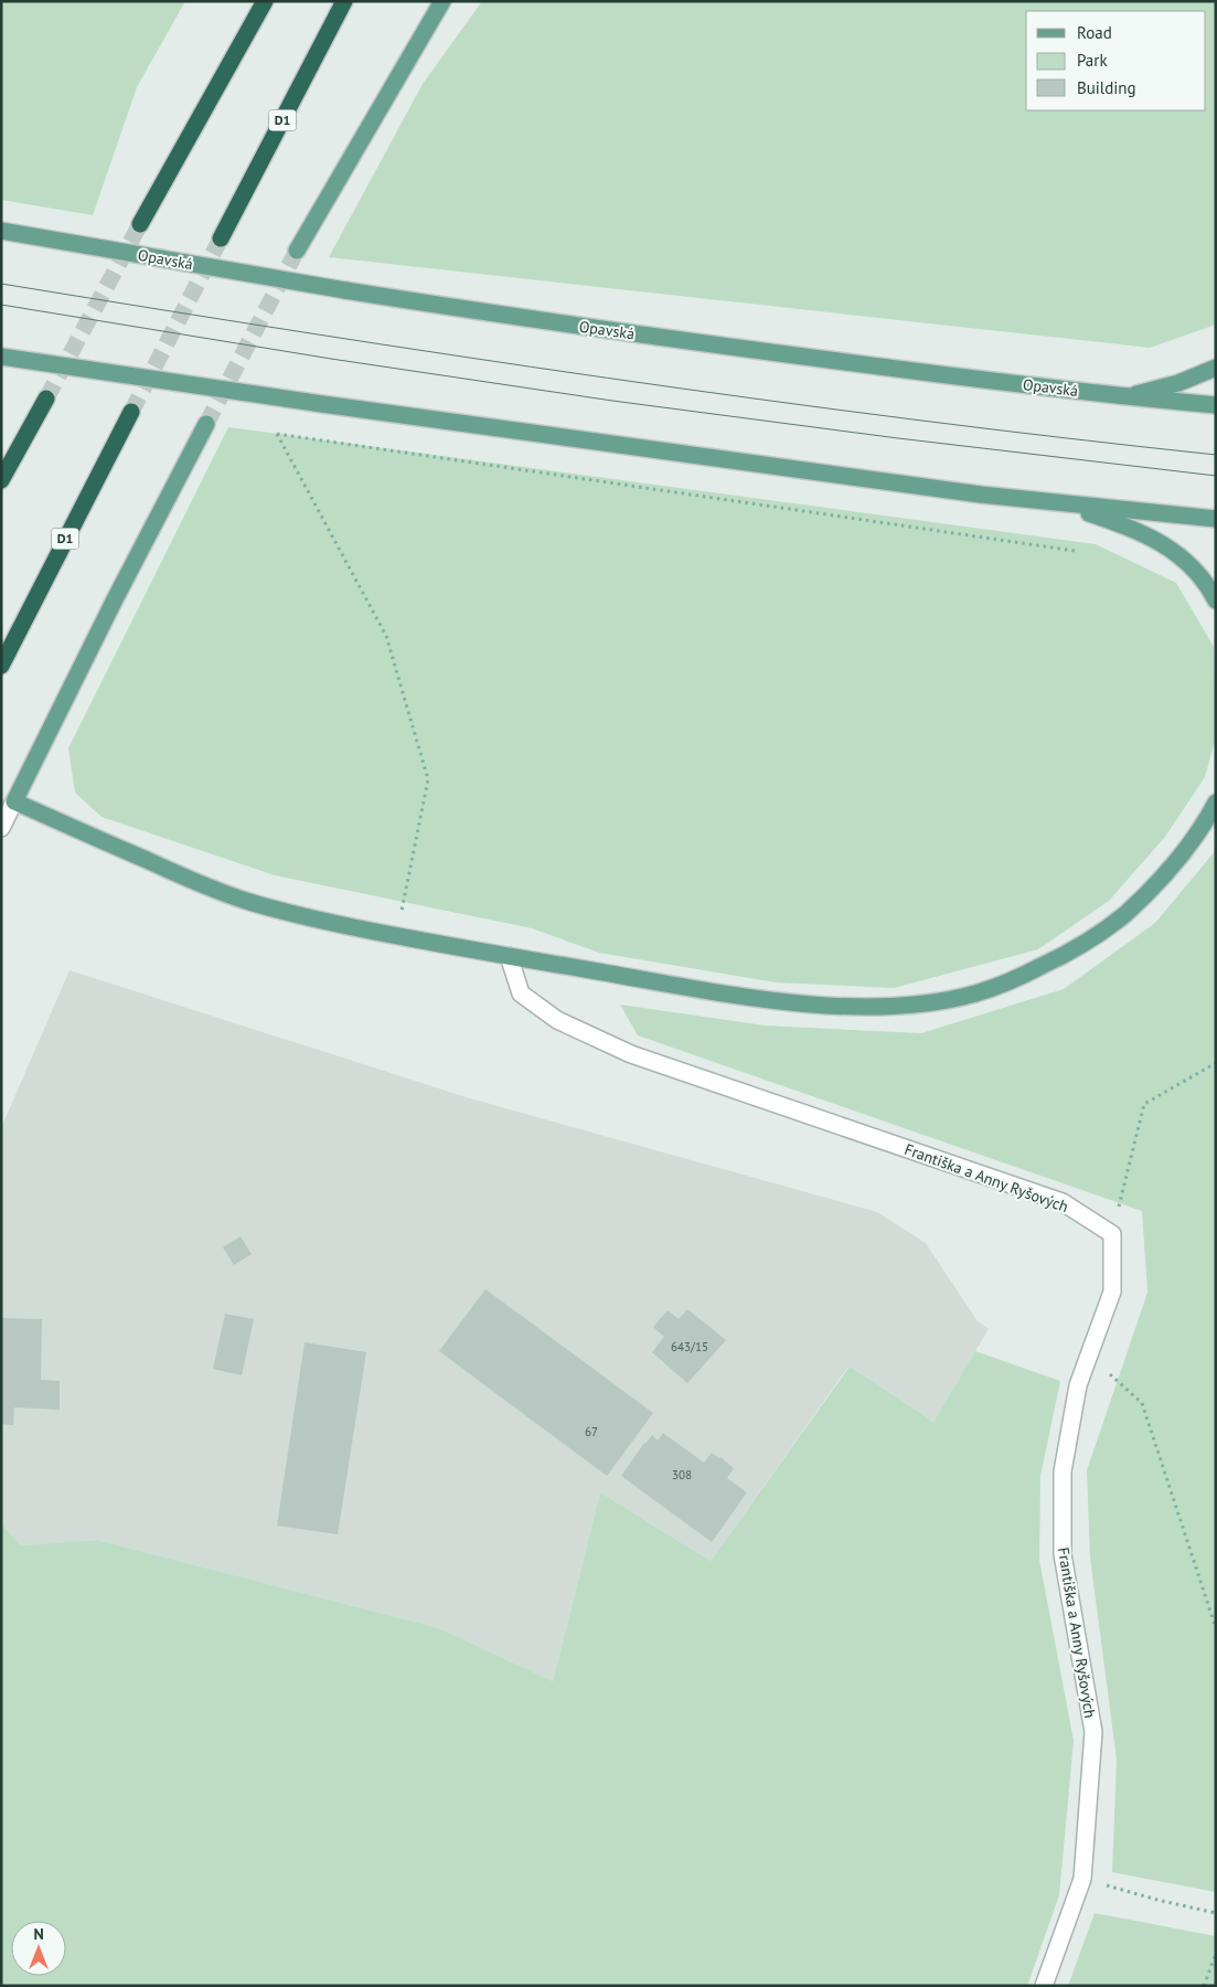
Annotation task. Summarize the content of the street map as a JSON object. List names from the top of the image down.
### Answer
{
  "streets": {
    "highway": ["D1"],
    "main road": ["Opavská"],
    "street": ["Františka a Anny Ryšových"]
  },
  "house_numbers": ["643/15", "67", "308"],
  "legend": ["Road", "Park", "Building"],
  "north": "top"
}
